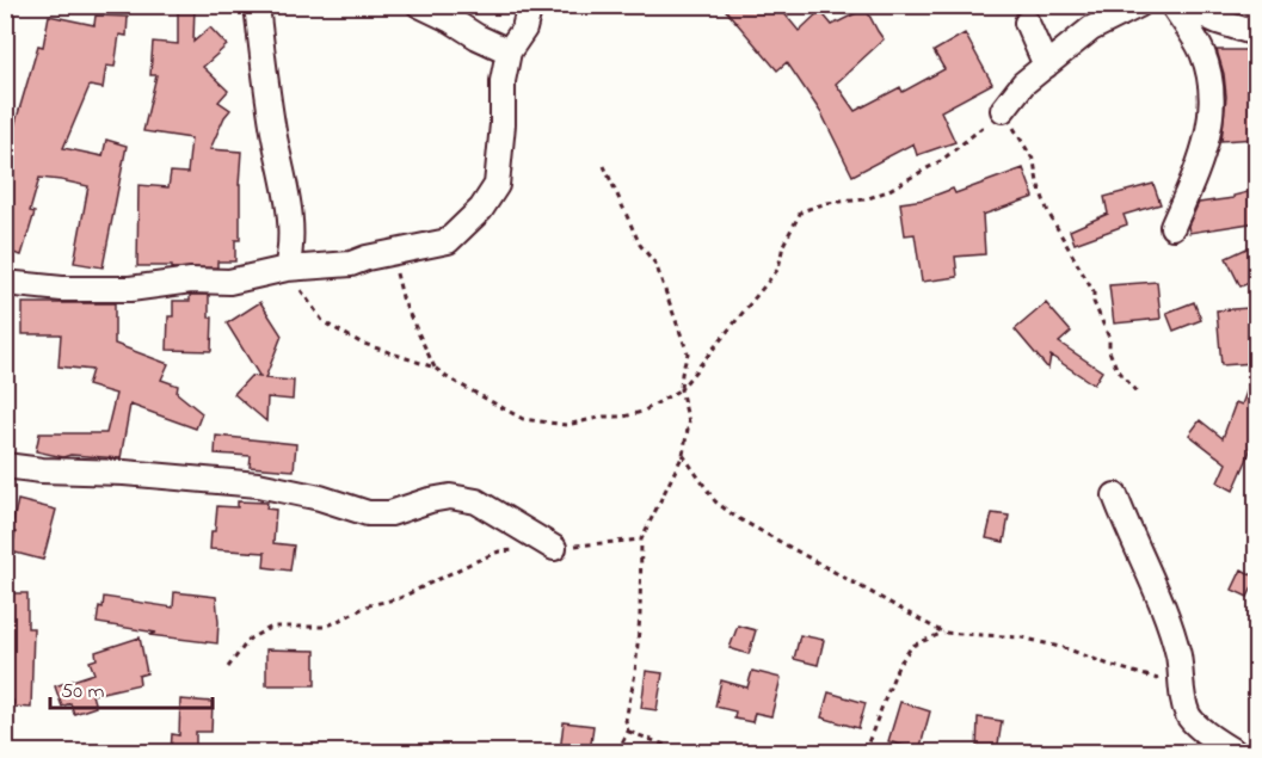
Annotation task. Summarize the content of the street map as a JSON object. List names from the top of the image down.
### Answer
{
  "scale_bar": "50 m"
}
